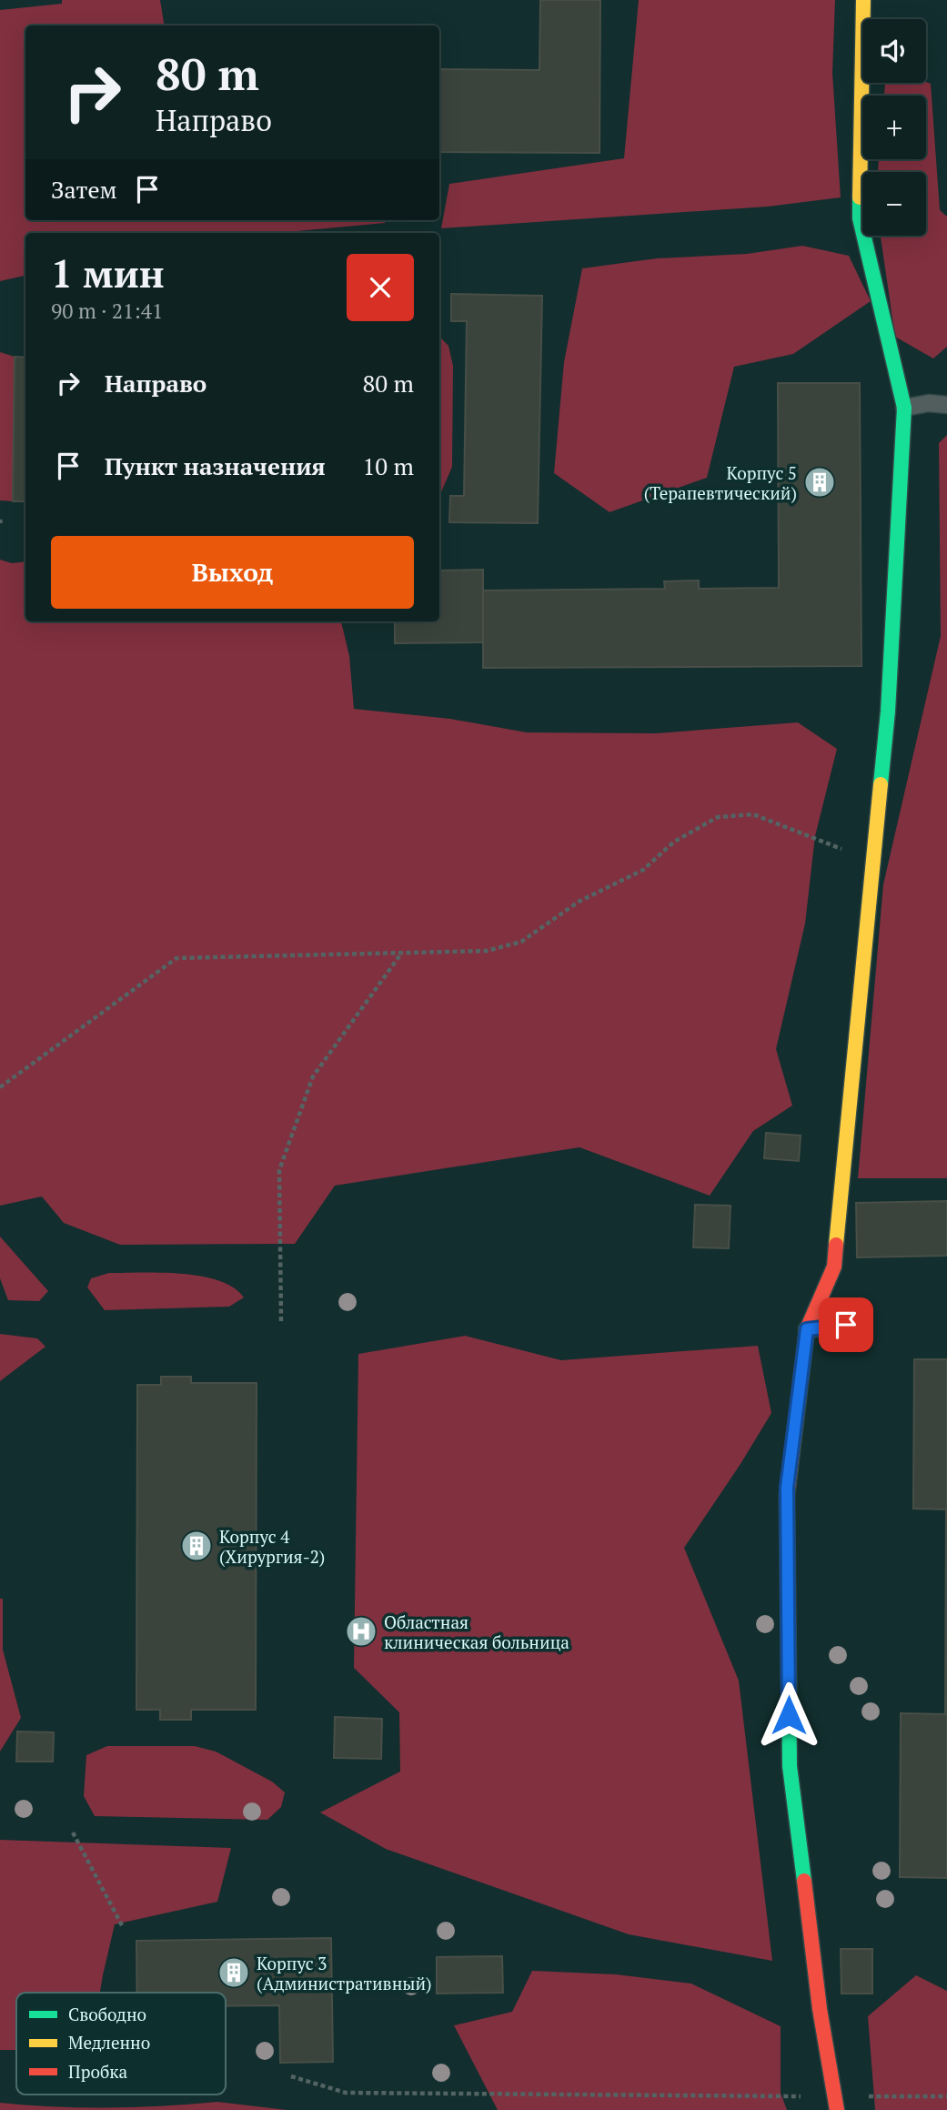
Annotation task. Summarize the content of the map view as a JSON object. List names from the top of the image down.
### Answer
{
  "places": {
    "building": ["Корпус 5 (Терапевтический)", "Корпус 4 (Хирургия-2)", "Корпус 3 (Административный)"],
    "hospital": ["Областная клиническая больница"]
  },
  "legend": ["Свободно", "Медленно", "Пробка"],
  "page": {
    "map_buttons": ["+", "−"],
    "turn": ["80 m", "Направо"],
    "then": "Затем",
    "heading": ["1 мин", "90 m · 21:41"],
    "list": [
      {
        "name": "Направо",
        "value": "80 m"
      },
      {
        "name": "Пункт назначения",
        "value": "10 m"
      }
    ],
    "buttons": "Выход"
  }
}
